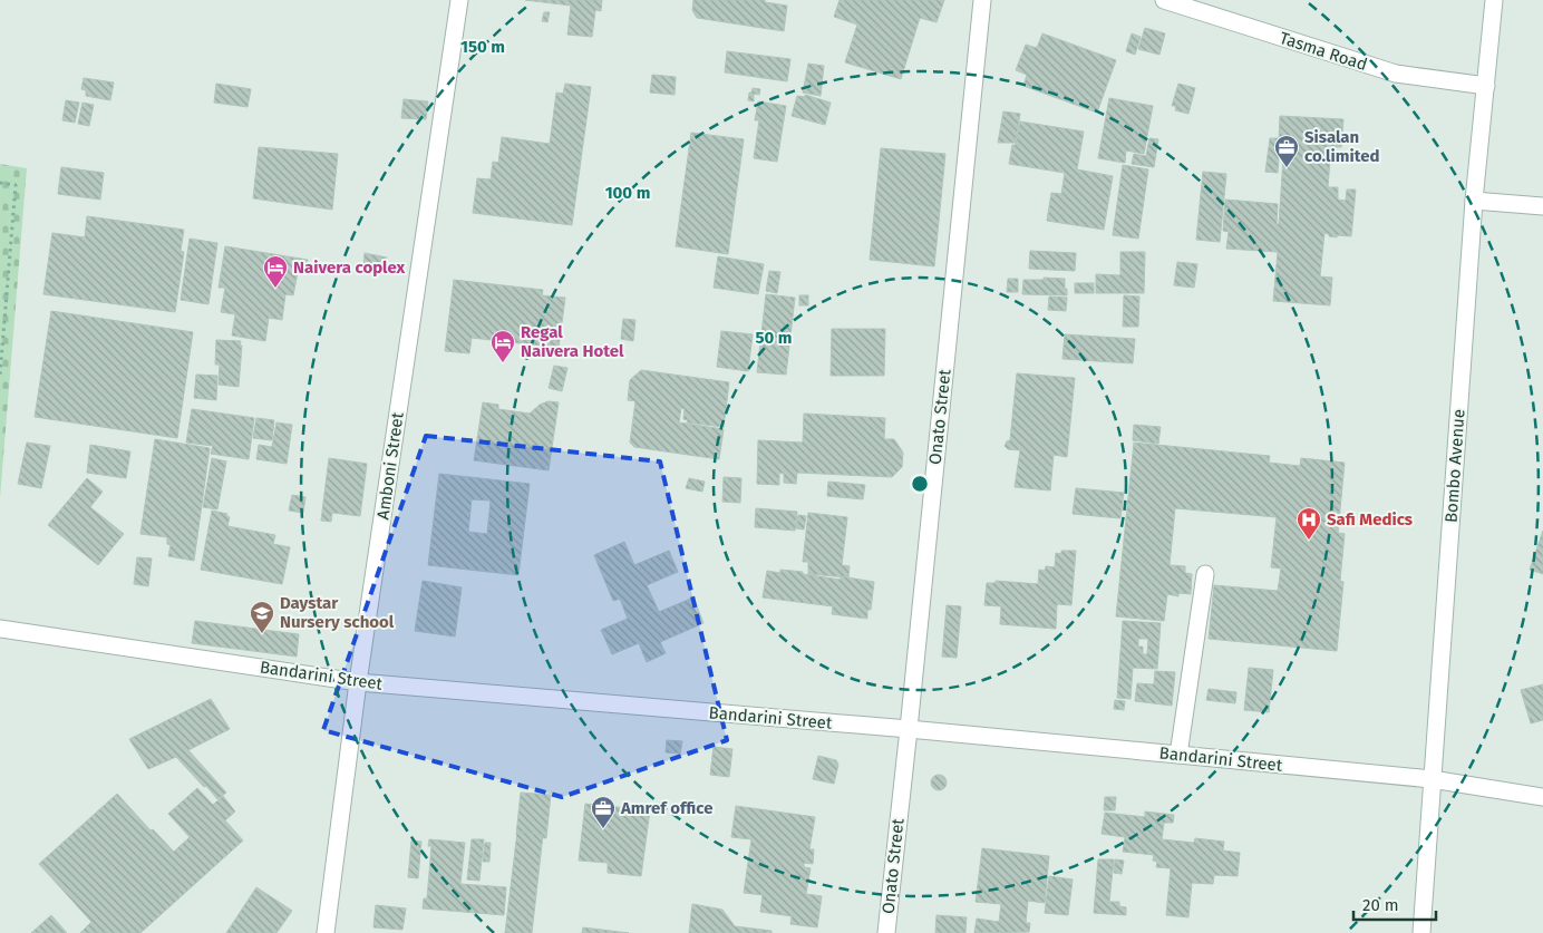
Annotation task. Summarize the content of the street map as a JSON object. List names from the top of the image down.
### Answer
{
  "streets": {
    "street": [
      "Tasma Road",
      "Onato Street",
      "Amboni Street",
      "Bombo Avenue",
      "Bandarini Street"
    ]
  },
  "crossings": [
    ["Tasma Road", "Bombo Avenue"],
    ["Onato Street", "Bandarini Street"],
    ["Amboni Street", "Bandarini Street"],
    ["Bombo Avenue", "Bandarini Street"]
  ],
  "places": {
    "office": ["Sisalan co.limited", "Amref office"],
    "hotel": ["Naivera coplex", "Regal Naivera Hotel"],
    "hospital": ["Safi Medics"],
    "school or university": ["Daystar Nursery school"]
  },
  "scale_bar": "20 m",
  "rings": ["150 m", "100 m", "50 m"]
}
